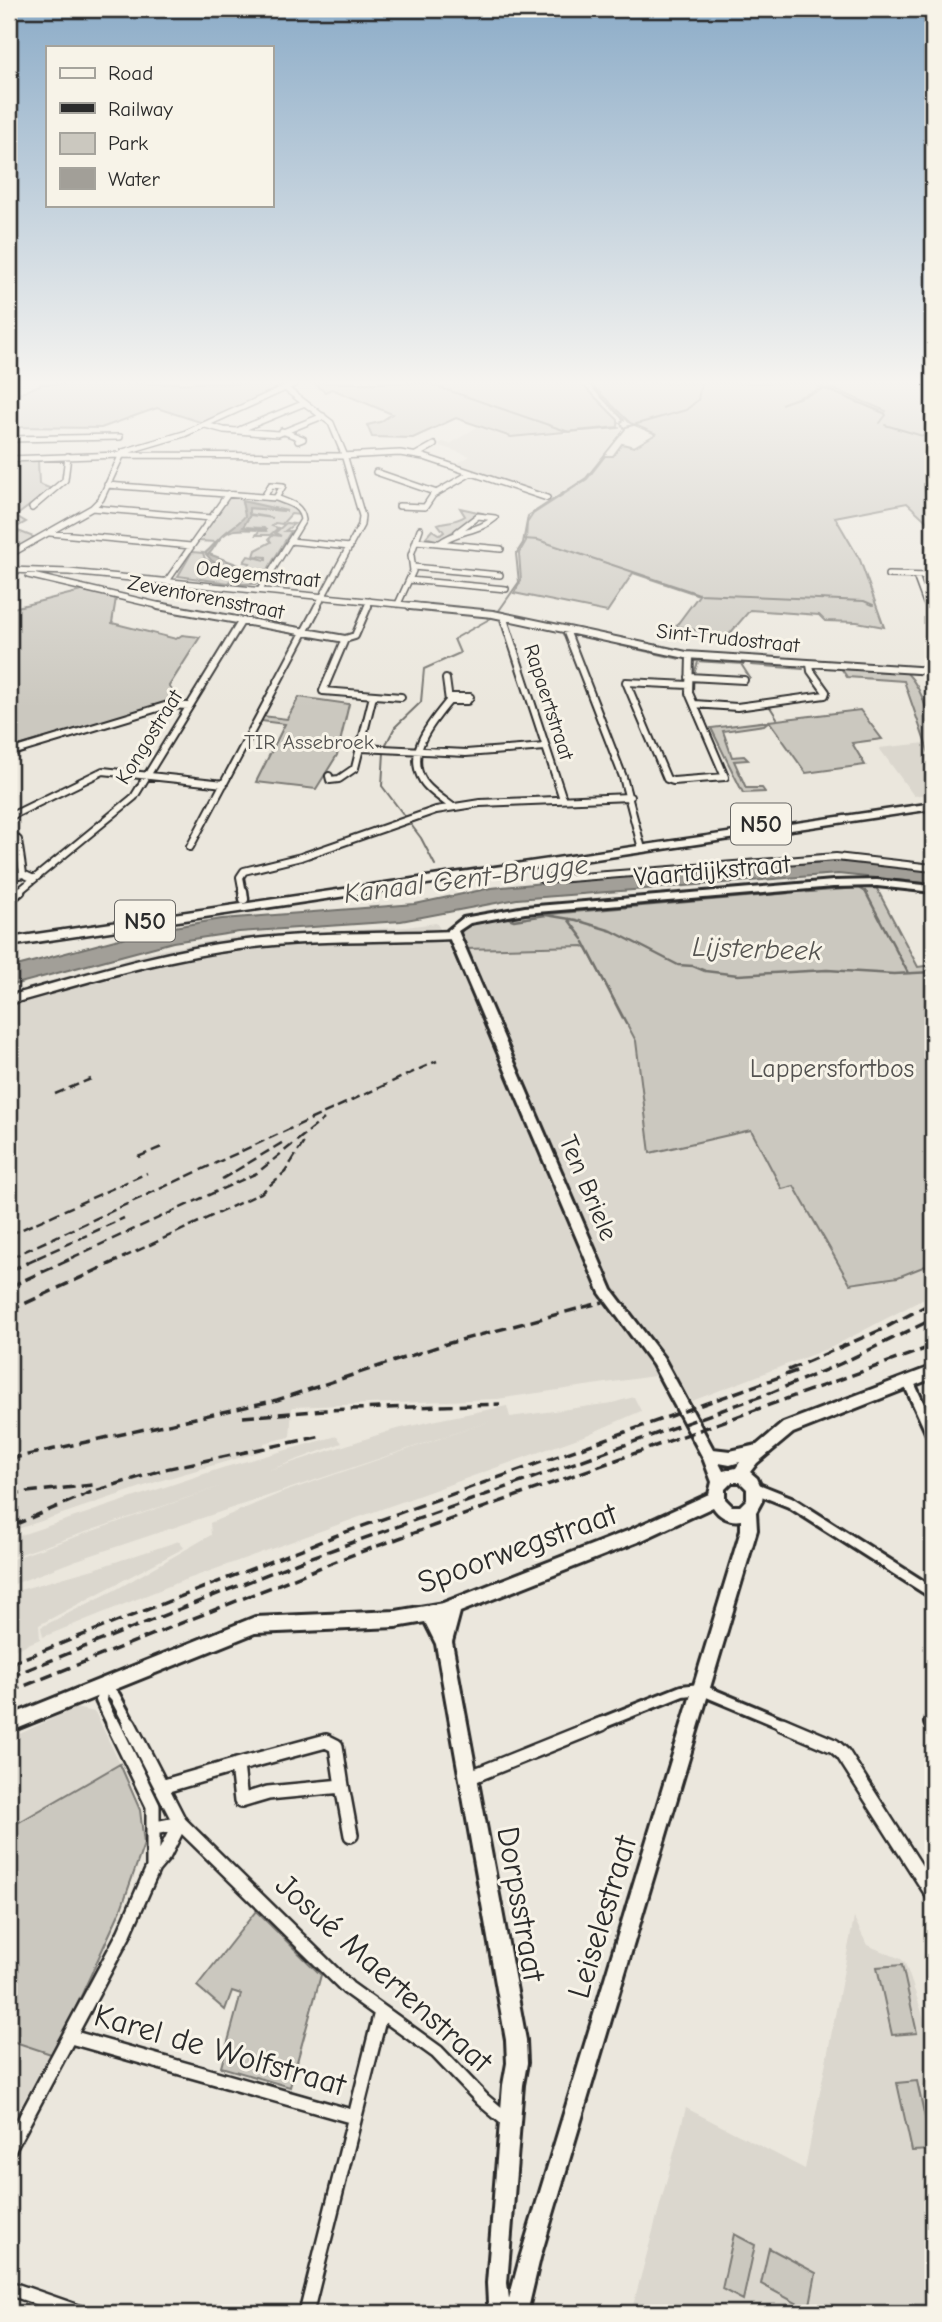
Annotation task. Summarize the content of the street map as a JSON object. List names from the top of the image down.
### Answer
{
  "streets": {
    "main road": ["N50"],
    "street": [
      "Odegemstraat",
      "Zeventorensstraat",
      "Sint-Trudostraat",
      "Rapaertstraat",
      "Kongostraat",
      "Vaartdijkstraat",
      "Ten Briele",
      "Spoorwegstraat",
      "Dorpsstraat",
      "Leiselestraat",
      "Josué Maertenstraat",
      "Karel de Wolfstraat"
    ]
  },
  "crossings": [
    ["Odegemstraat", "Sint-Trudostraat"],
    ["Odegemstraat", "Rapaertstraat"],
    ["Zeventorensstraat", "Kongostraat"],
    ["Sint-Trudostraat", "Rapaertstraat"],
    ["Vaartdijkstraat", "Ten Briele"],
    ["Ten Briele", "Spoorwegstraat"],
    ["Ten Briele", "Leiselestraat"],
    ["Spoorwegstraat", "Dorpsstraat"],
    ["Spoorwegstraat", "Leiselestraat"],
    ["Spoorwegstraat", "Josué Maertenstraat"],
    ["Dorpsstraat", "Josué Maertenstraat"]
  ],
  "water": ["Kanaal Gent-Brugge", "Lijsterbeek"],
  "parks": ["TIR Assebroek", "Lappersfortbos"],
  "legend": [
    "Road",
    "Railway",
    "Park",
    "Water"
  ]
}
